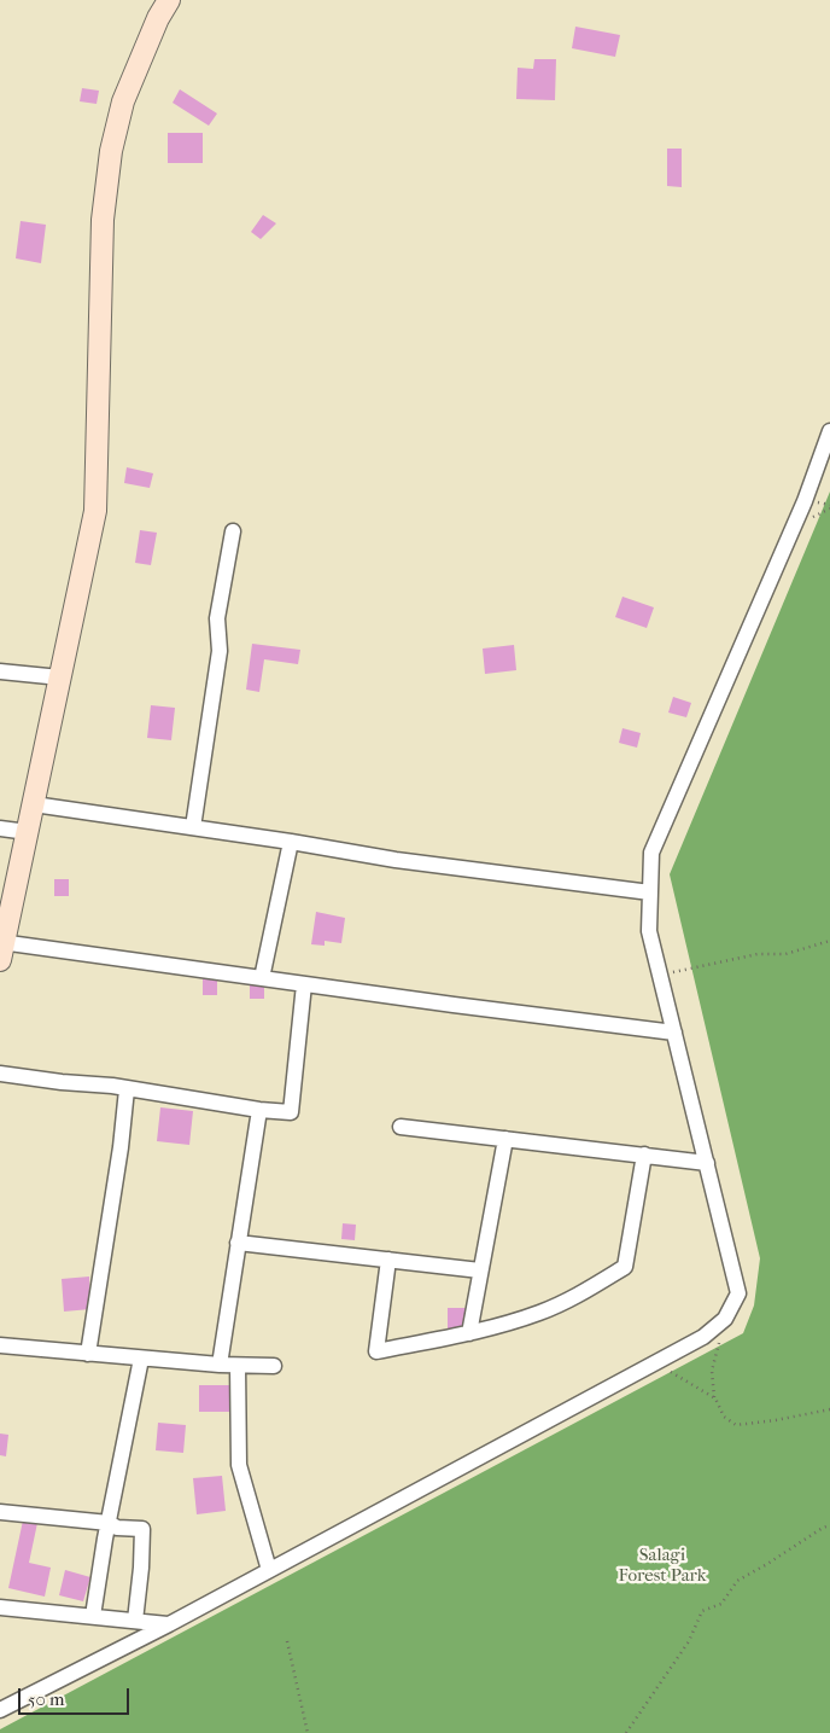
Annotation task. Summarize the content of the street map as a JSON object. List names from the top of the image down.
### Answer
{
  "parks": ["Salagi Forest Park"],
  "scale_bar": "50 m"
}
